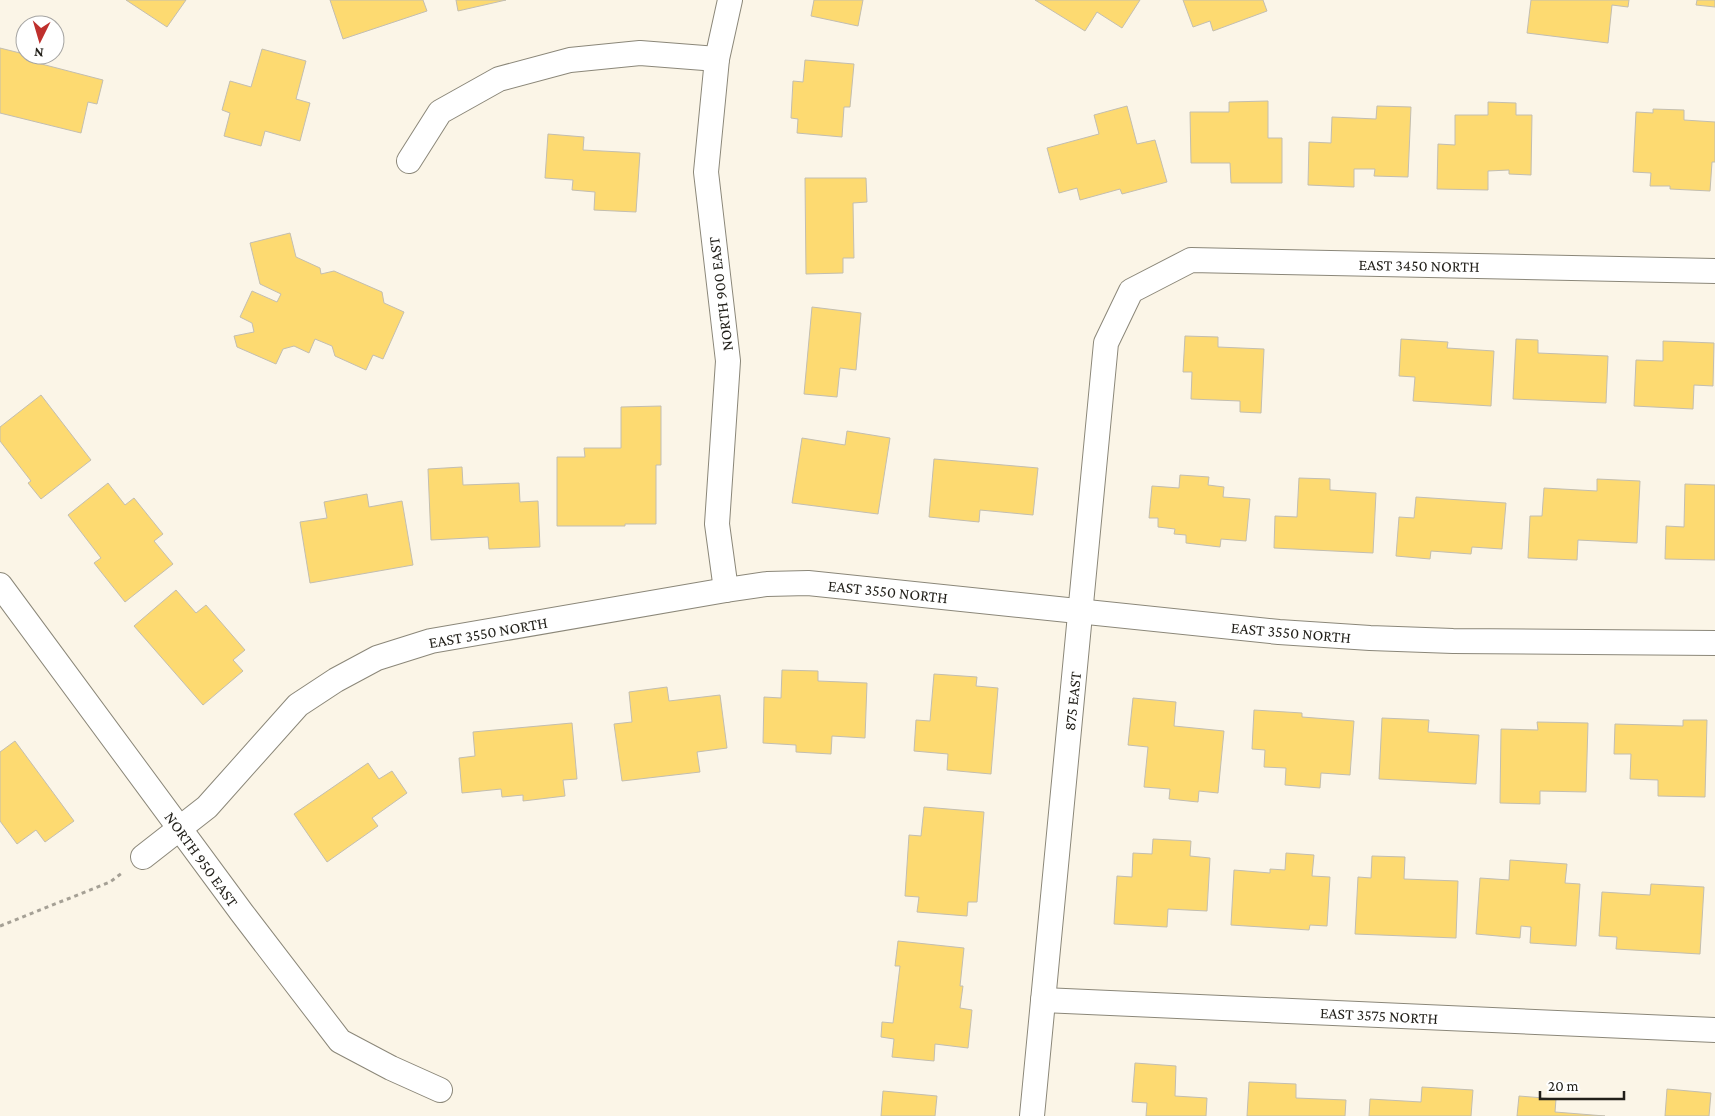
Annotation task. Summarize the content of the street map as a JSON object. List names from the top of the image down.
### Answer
{
  "streets": {
    "street": [
      "EAST 3450 NORTH",
      "NORTH 900 EAST",
      "EAST 3550 NORTH",
      "875 EAST",
      "NORTH 950 EAST",
      "EAST 3575 NORTH"
    ]
  },
  "crossings": [
    ["EAST 3450 NORTH", "875 EAST"],
    ["NORTH 900 EAST", "EAST 3550 NORTH"],
    ["EAST 3550 NORTH", "875 EAST"],
    ["EAST 3550 NORTH", "NORTH 950 EAST"],
    ["875 EAST", "EAST 3575 NORTH"]
  ],
  "scale_bar": "20 m",
  "north": "bottom"
}
